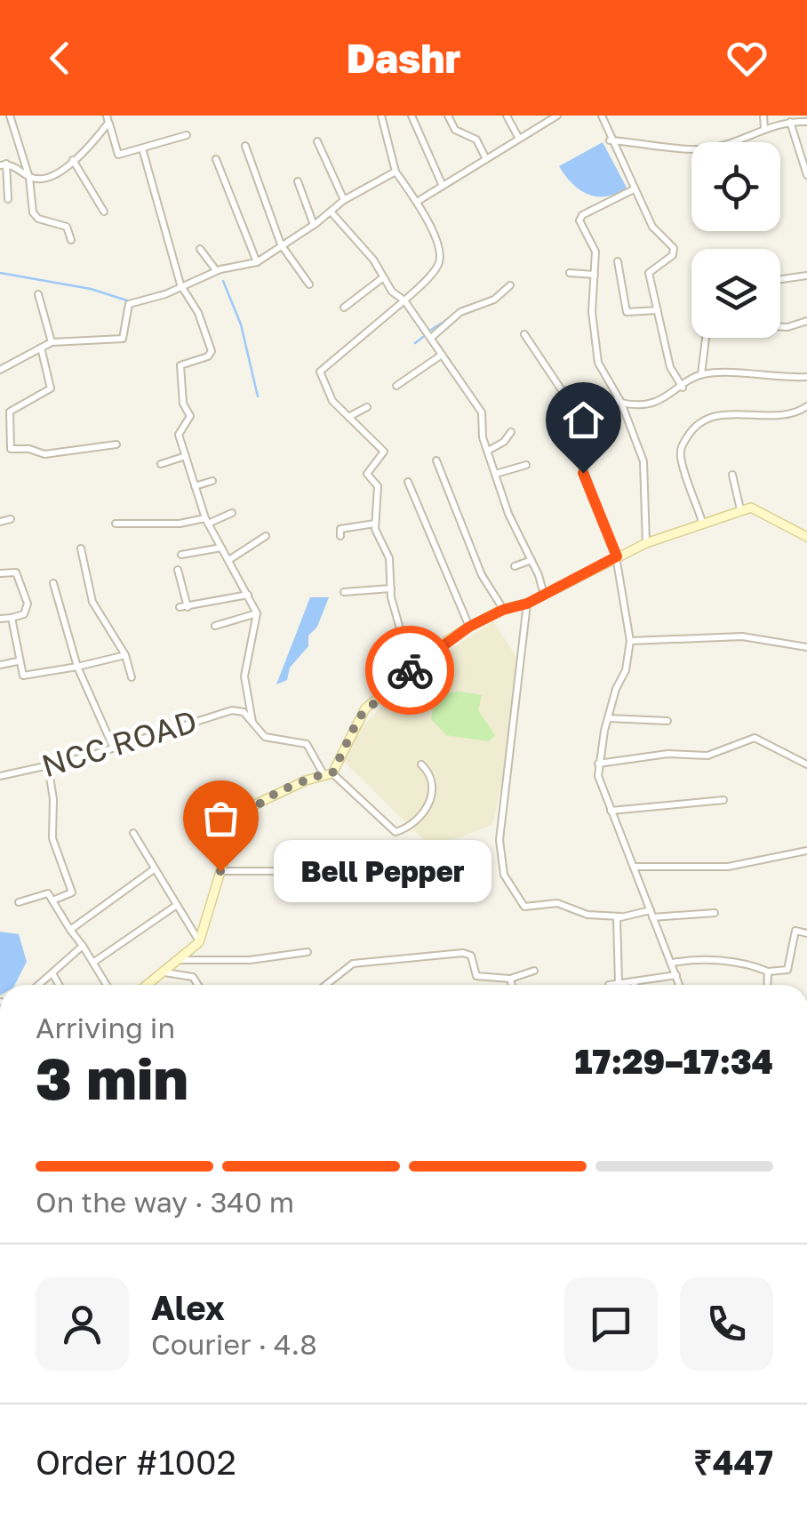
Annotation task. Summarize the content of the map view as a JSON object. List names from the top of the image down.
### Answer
{
  "streets": {
    "street": ["NCC ROAD"]
  },
  "places": ["Bell Pepper"],
  "page": {
    "header": "Dashr",
    "bubble": "Bell Pepper",
    "heading": ["3 min", "Arriving in", "17:29–17:34"],
    "panel": [
      "Alex",
      "Courier · 4.8",
      "Order #1002",
      "₹447"
    ],
    "bar": "On the way · 340 m"
  }
}
